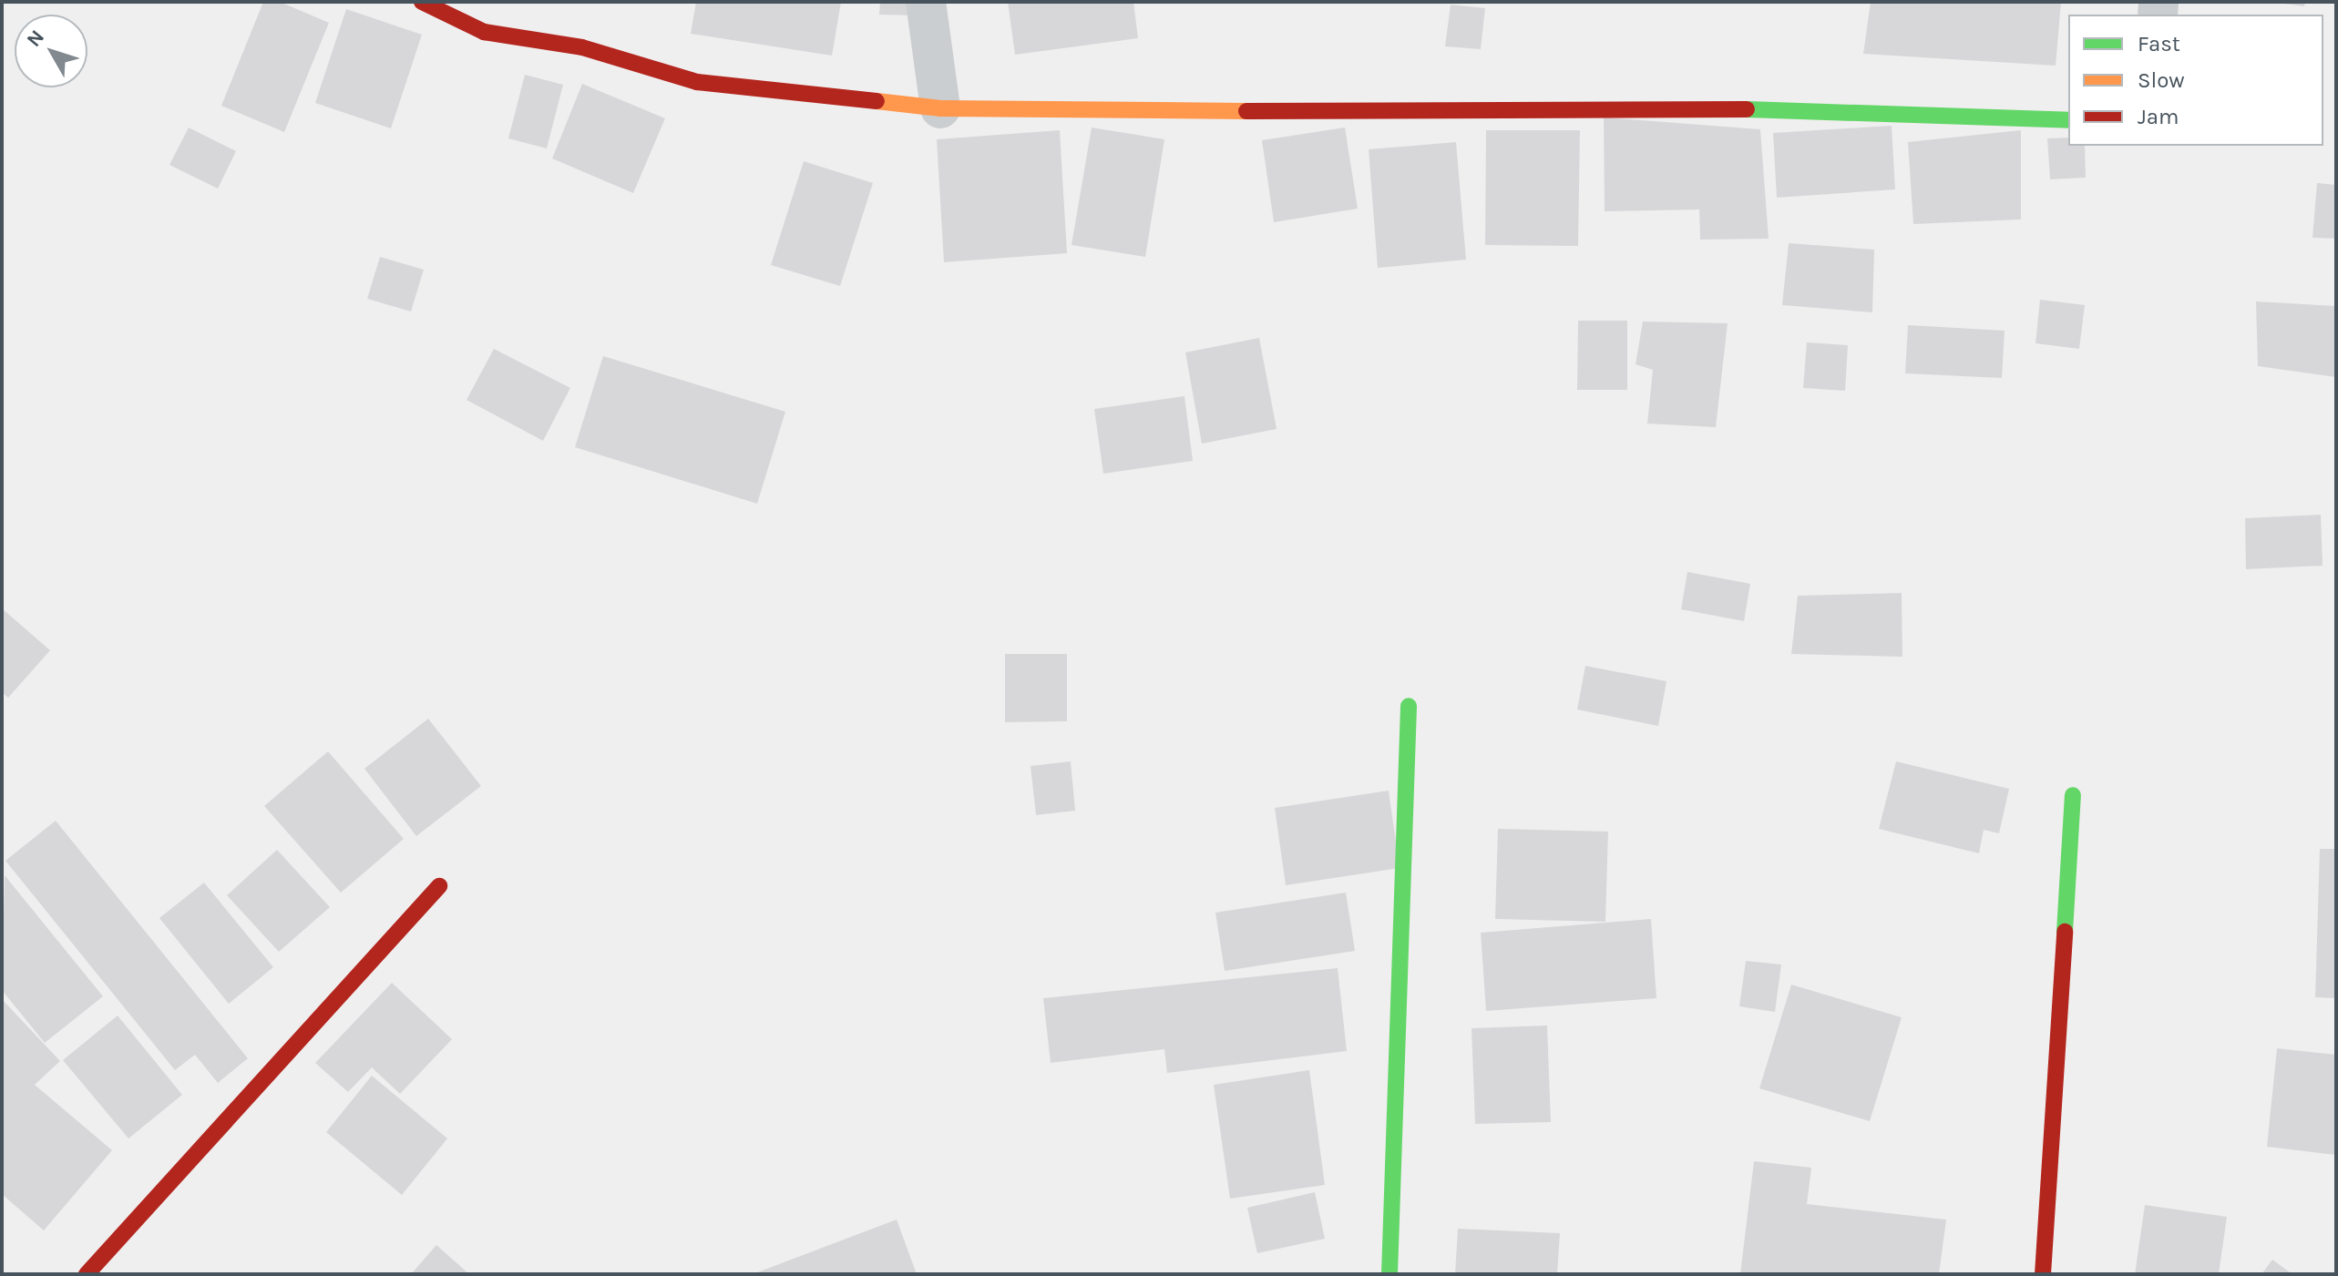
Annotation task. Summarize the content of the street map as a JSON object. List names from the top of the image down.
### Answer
{
  "legend": ["Fast", "Slow", "Jam"],
  "north": "top left"
}
